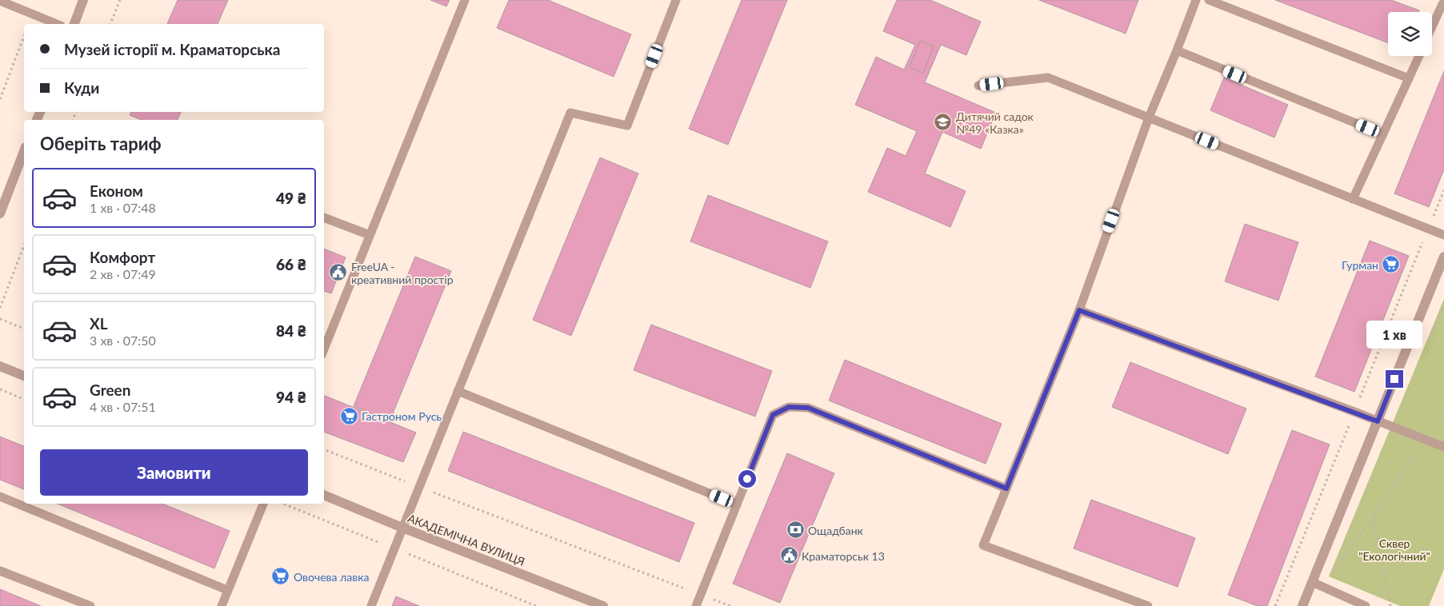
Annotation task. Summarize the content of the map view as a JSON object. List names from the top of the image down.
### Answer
{
  "streets": {
    "street": ["АКАДЕМІЧНА ВУЛИЦЯ"]
  },
  "parks": ["Сквер \"Екологічний\""],
  "places": {
    "school or university": ["Дитячий садок №49 «Казка»"],
    "supermarket": ["Гурман", "Гастроном Русь", "Овочева лавка"],
    "public building": ["FreeUA - креативний простір", "Краматорськ 13"],
    "bank": ["Ощадбанк"]
  },
  "page": {
    "banner": ["Музей історії м. Краматорська", "Куди"],
    "heading": "Оберіть тариф",
    "list": [
      {
        "name": "Економ",
        "note": "1 хв · 07:48",
        "value": "49 ₴"
      },
      {
        "name": "Комфорт",
        "note": "2 хв · 07:49",
        "value": "66 ₴"
      },
      {
        "name": "XL",
        "note": "3 хв · 07:50",
        "value": "84 ₴"
      },
      {
        "name": "Green",
        "note": "4 хв · 07:51",
        "value": "94 ₴"
      }
    ],
    "bubble": "1 хв",
    "buttons": "Замовити"
  }
}
